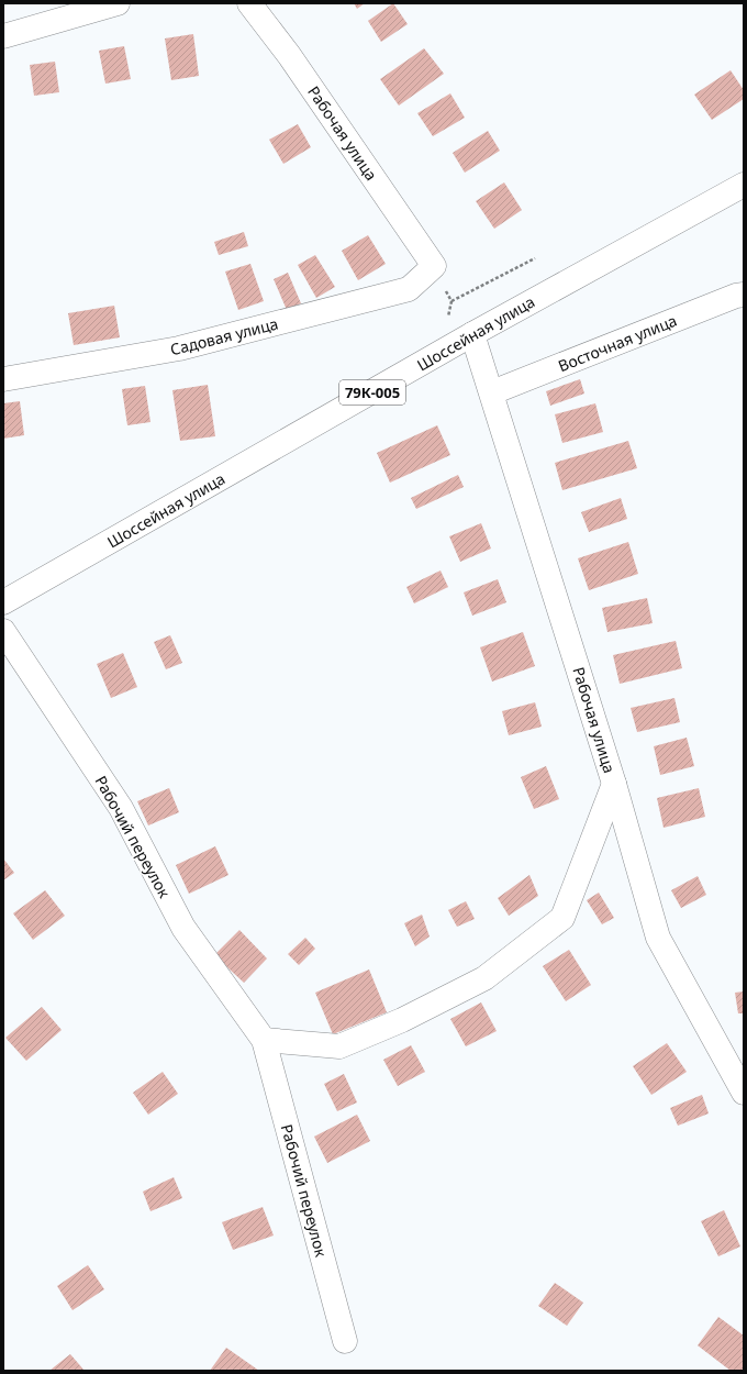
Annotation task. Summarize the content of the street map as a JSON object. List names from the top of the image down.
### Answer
{
  "streets": {
    "street": [
      "Рабочая улица",
      "Шоссейная улица",
      "Садовая улица",
      "Восточная улица",
      "79К-005",
      "Рабочий переулок"
    ]
  },
  "crossings": [
    ["Рабочая улица", "Шоссейная улица"],
    ["Рабочая улица", "Садовая улица"],
    ["Рабочая улица", "Восточная улица"]
  ]
}
